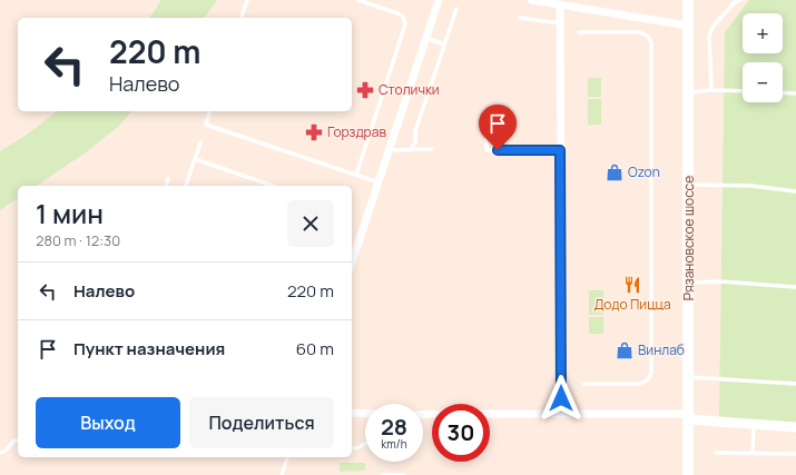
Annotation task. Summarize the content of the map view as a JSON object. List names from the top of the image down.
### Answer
{
  "streets": {
    "main road": ["Рязановское шоссе"]
  },
  "places": {
    "pharmacy": ["Столички", "Горздрав"],
    "shop": ["Ozon", "Винлаб"],
    "restaurant": ["Додо Пицца"]
  },
  "page": {
    "map_buttons": ["+", "−"],
    "turn": ["220 m", "Налево"],
    "heading": ["1 мин", "280 m · 12:30"],
    "list": [
      {
        "name": "Налево",
        "value": "220 m"
      },
      {
        "name": "Пункт назначения",
        "value": "60 m"
      }
    ],
    "buttons": ["Выход", "Поделиться"],
    "speed": "28 km/h",
    "limit": "30"
  }
}
